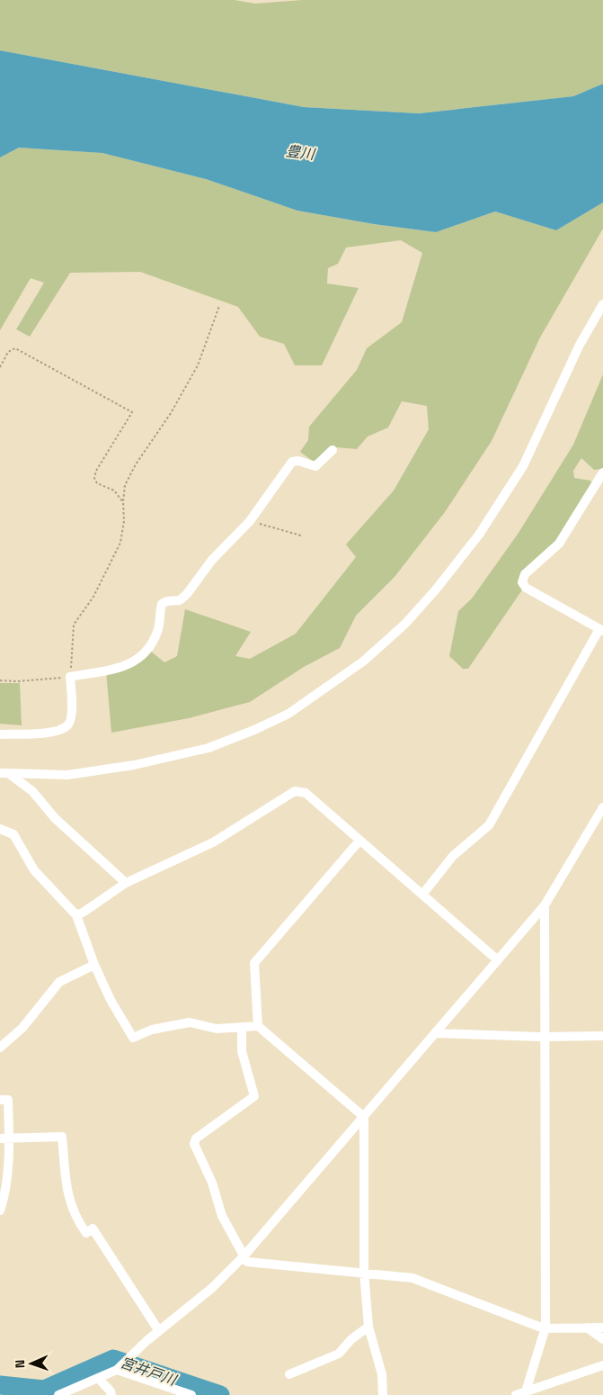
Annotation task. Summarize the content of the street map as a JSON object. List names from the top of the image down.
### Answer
{
  "water": ["豊川", "宮井戸川"],
  "north": "left"
}
